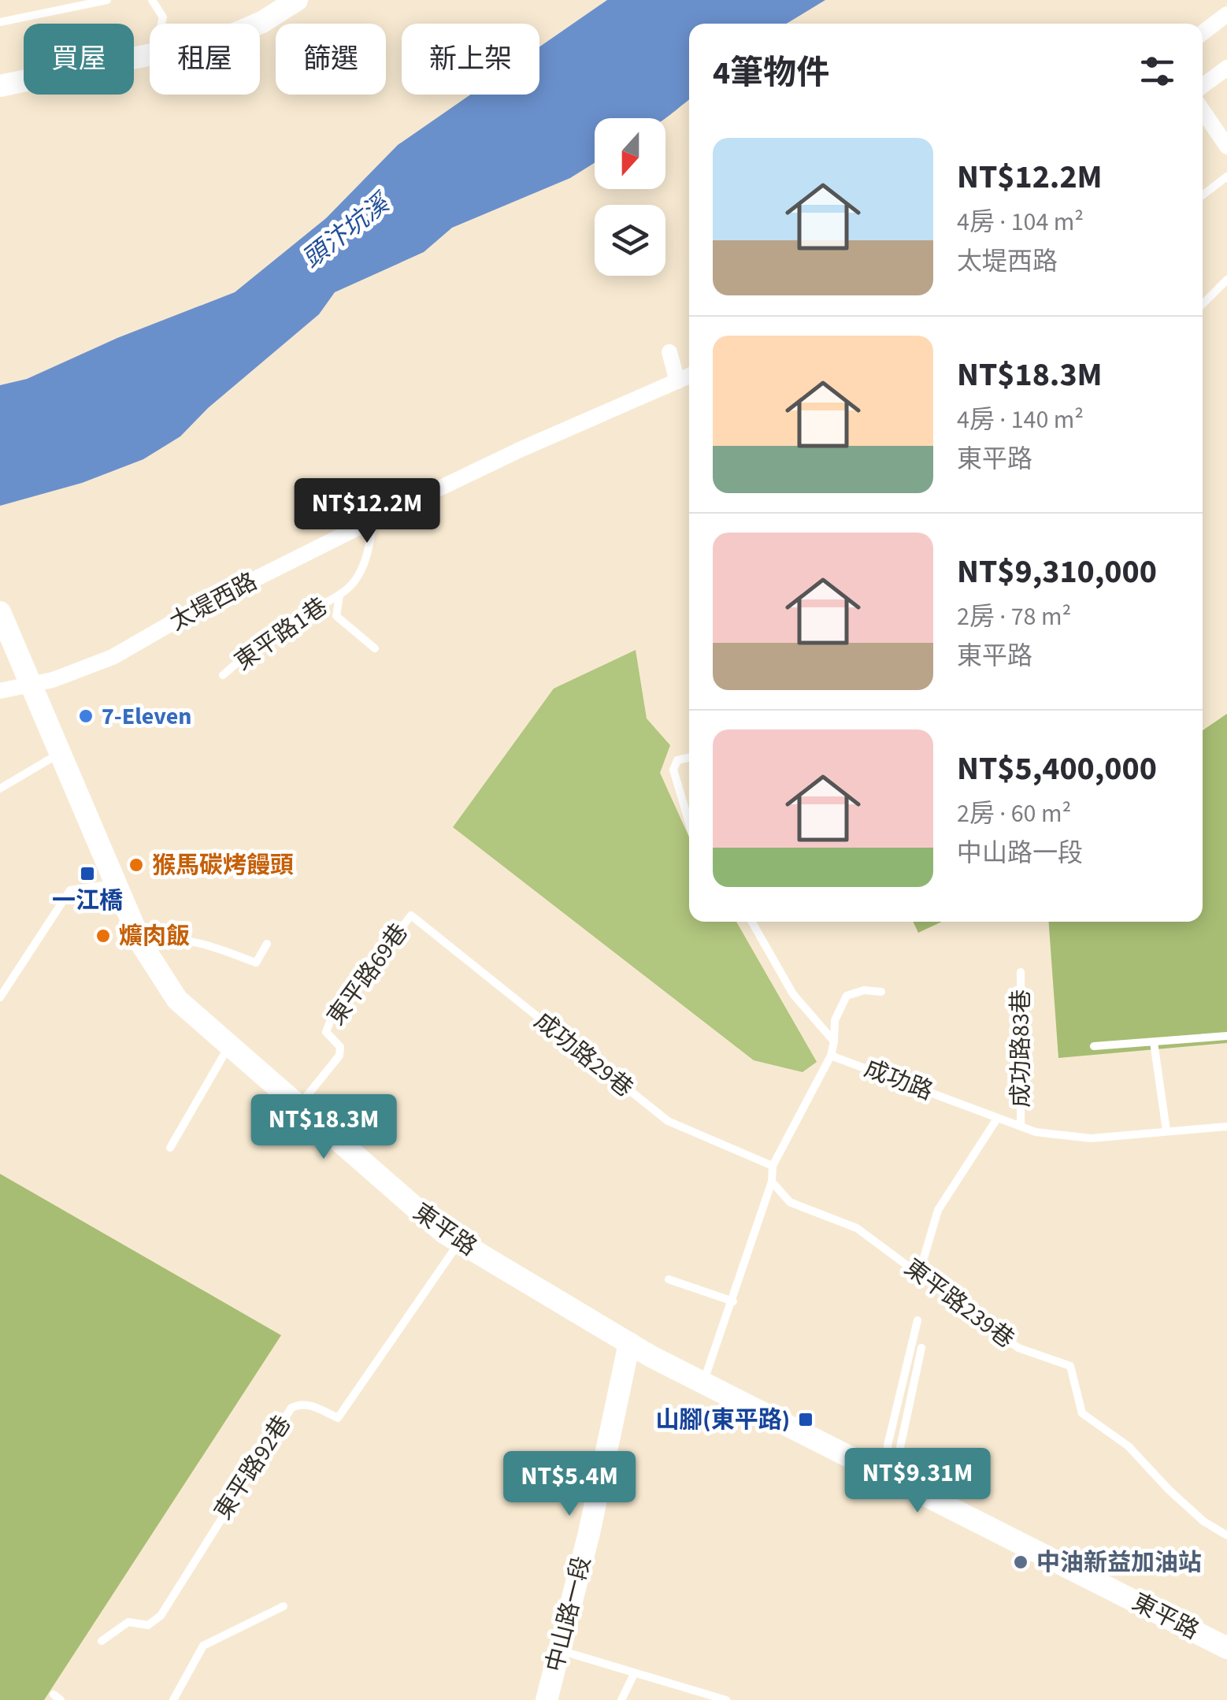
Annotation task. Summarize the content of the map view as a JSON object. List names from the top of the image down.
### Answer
{
  "streets": {
    "main road": ["東平路", "中山路一段"],
    "street": ["太堤西路"],
    "lane": [
      "東平路1巷",
      "東平路69巷",
      "成功路83巷",
      "成功路29巷",
      "成功路",
      "東平路239巷",
      "東平路92巷"
    ]
  },
  "crossings": [
    ["太堤西路", "東平路1巷"],
    ["太堤西路", "東平路"],
    ["東平路69巷", "成功路29巷"],
    ["東平路69巷", "東平路"],
    ["成功路83巷", "成功路"],
    ["東平路", "東平路92巷"],
    ["東平路", "中山路一段"]
  ],
  "water": ["頭汴坑溪"],
  "places": {
    "other": [
      "7-Eleven",
      "猴馬碳烤饅頭",
      "爌肉飯",
      "中油新益加油站"
    ],
    "transit": ["一江橋", "山腳(東平路)"]
  },
  "north": "bottom",
  "page": {
    "chip": [
      "買屋",
      "租屋",
      "篩選",
      "新上架"
    ],
    "heading": "4筆物件",
    "list": [
      {
        "name": "NT$12.2M",
        "note": "4房 · 104 m² · 太堤西路"
      },
      {
        "name": "NT$18.3M",
        "note": "4房 · 140 m² · 東平路"
      },
      {
        "name": "NT$9,310,000",
        "note": "2房 · 78 m² · 東平路"
      },
      {
        "name": "NT$5,400,000",
        "note": "2房 · 60 m² · 中山路一段"
      }
    ],
    "price": [
      "NT$12.2M",
      "NT$18.3M",
      "NT$9.31M",
      "NT$5.4M"
    ]
  }
}
